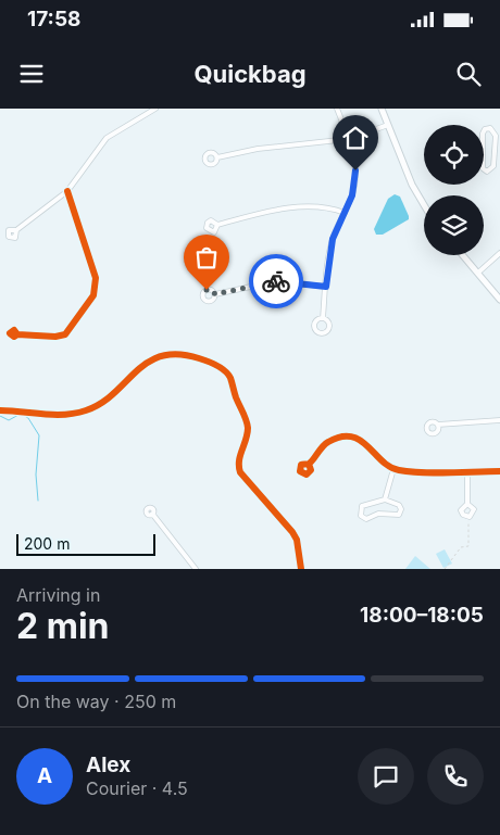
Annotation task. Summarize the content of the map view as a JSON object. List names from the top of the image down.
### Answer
{
  "scale_bar": "200 m",
  "page": {
    "status": "17:58",
    "header": "Quickbag",
    "scale": "200 m",
    "heading": ["2 min", "Arriving in", "18:00–18:05"],
    "panel": ["Alex", "Courier · 4.5"],
    "bar": "On the way · 250 m",
    "round": "A"
  }
}
